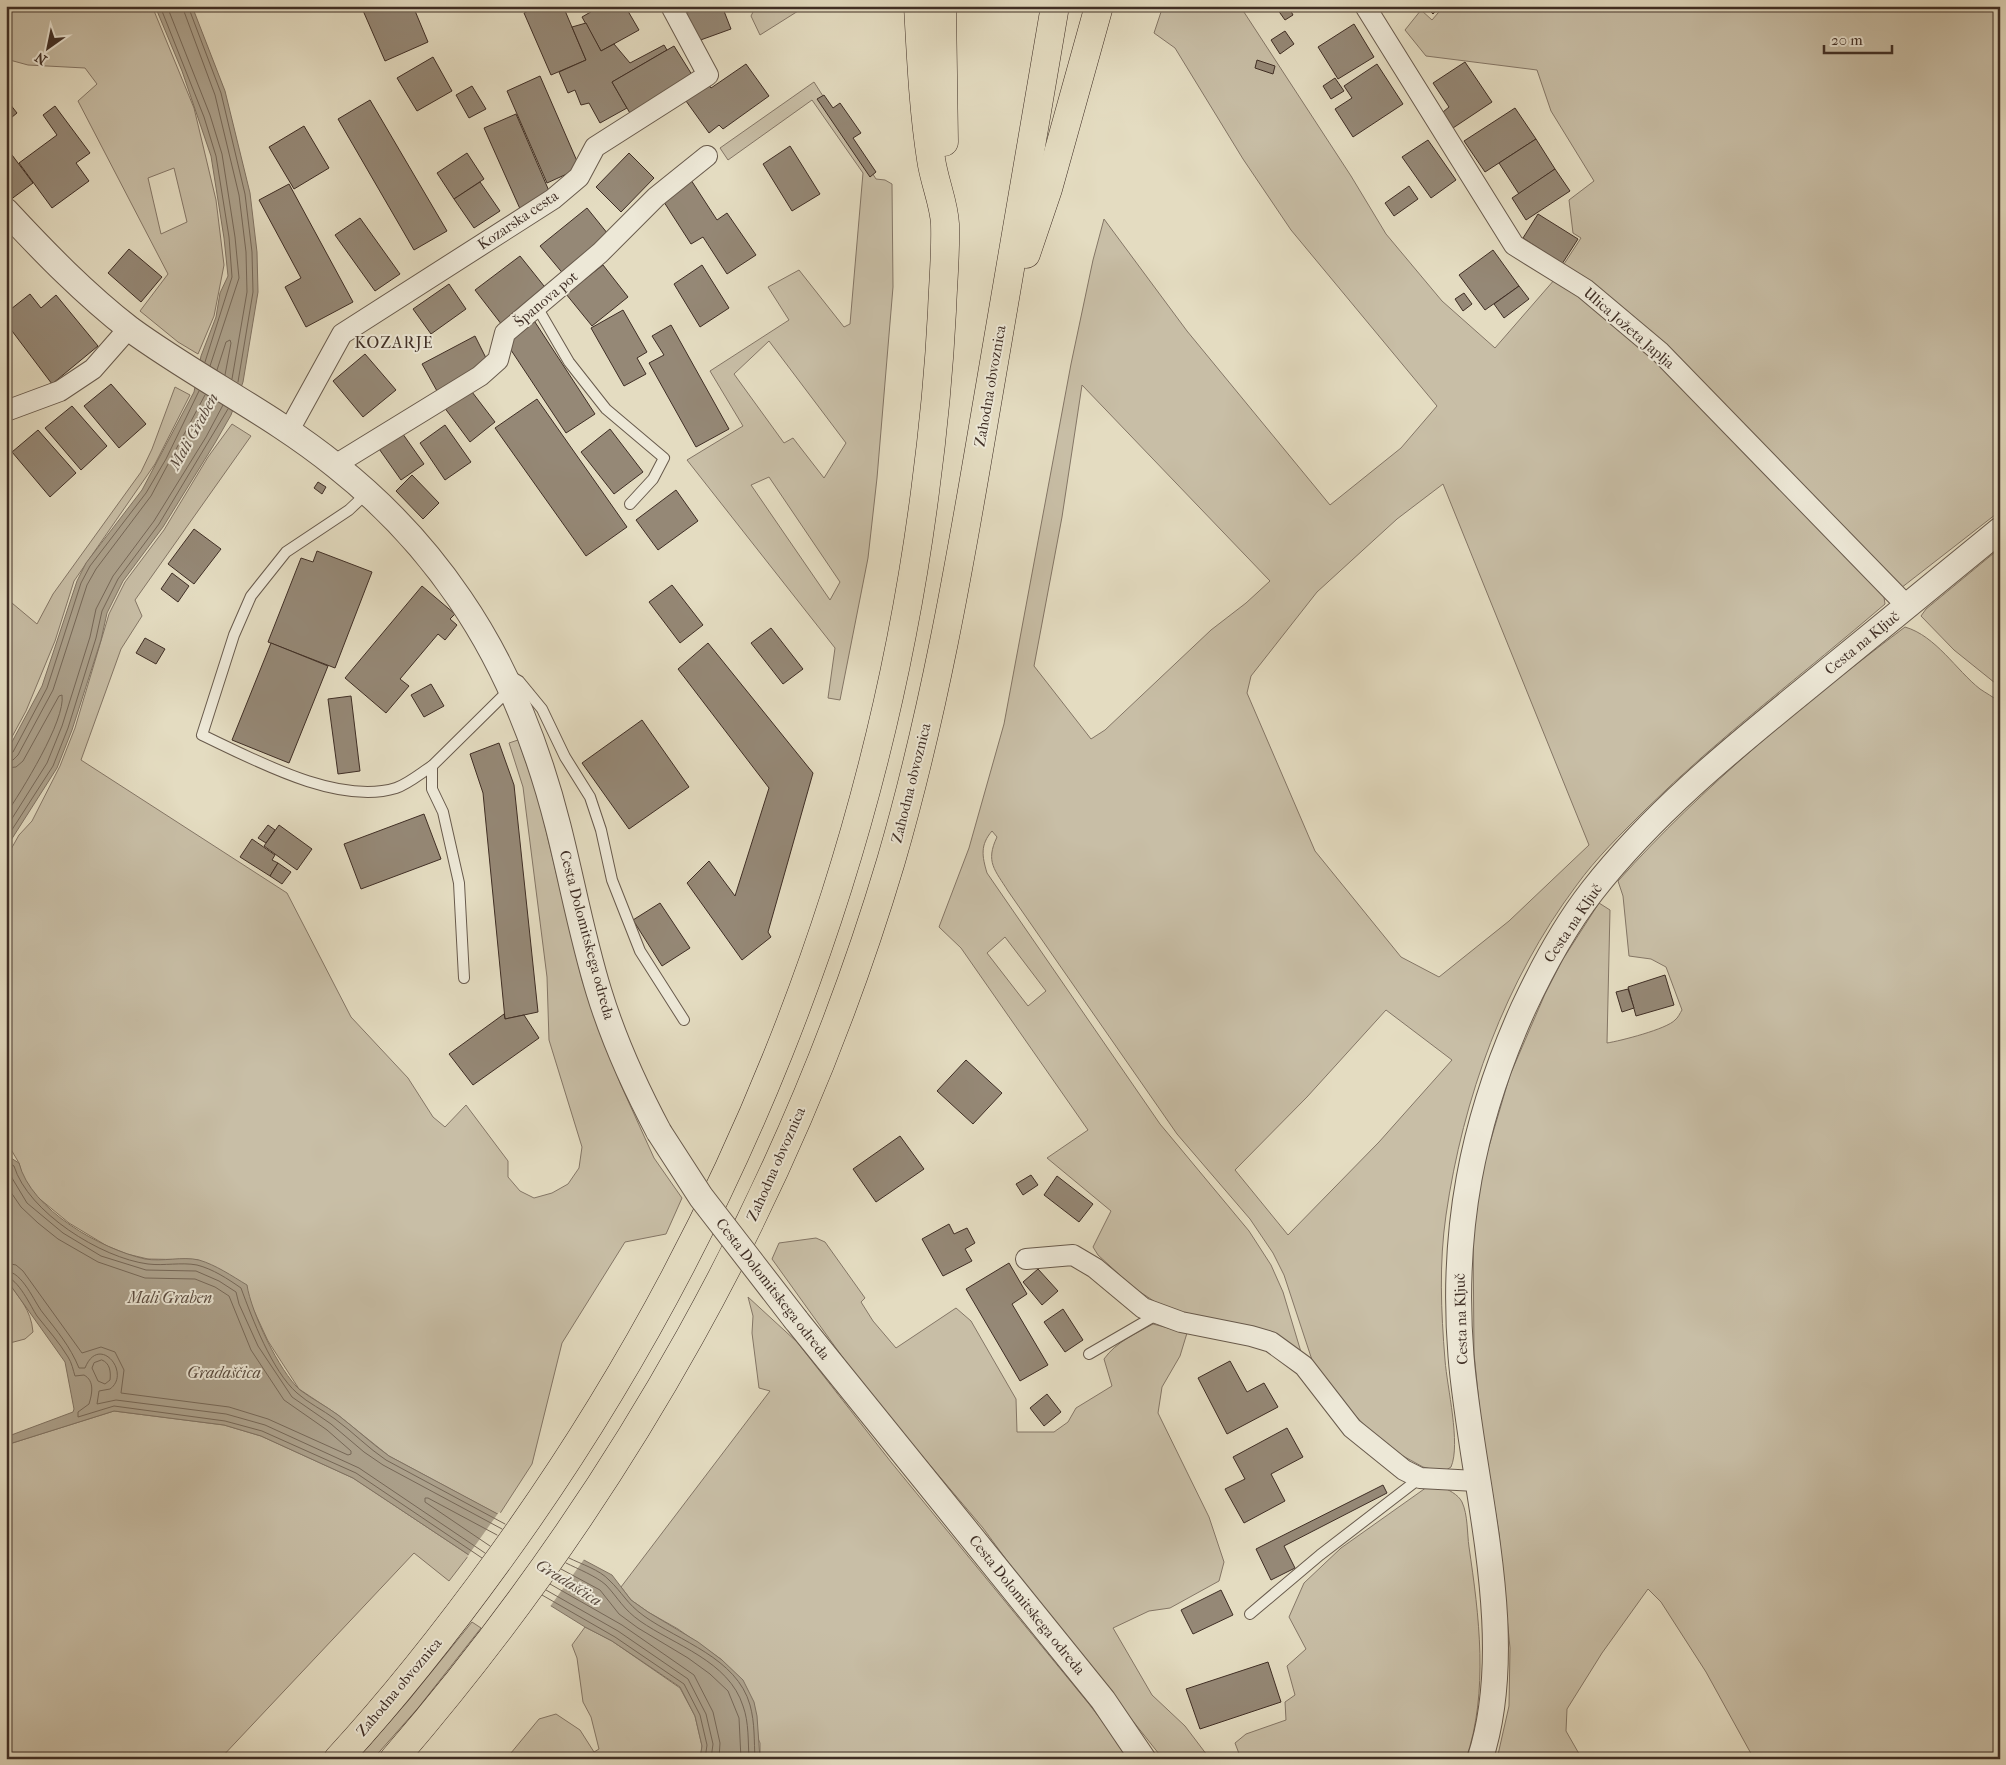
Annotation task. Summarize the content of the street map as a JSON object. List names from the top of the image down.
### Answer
{
  "streets": {
    "highway": ["Zahodna obvoznica"],
    "street": [
      "Kozarska cesta",
      "Španova pot",
      "Ulica Jožeta Japlja",
      "Cesta na Ključ",
      "Cesta Dolomitskega odreda"
    ]
  },
  "crossings": [
    ["Kozarska cesta", "Cesta Dolomitskega odreda"],
    ["Španova pot", "Cesta Dolomitskega odreda"],
    ["Ulica Jožeta Japlja", "Cesta na Ključ"]
  ],
  "districts": ["KOZARJE"],
  "water": ["Mali Graben", "Gradaščica"],
  "scale_bar": "20 m",
  "north": "bottom left"
}
